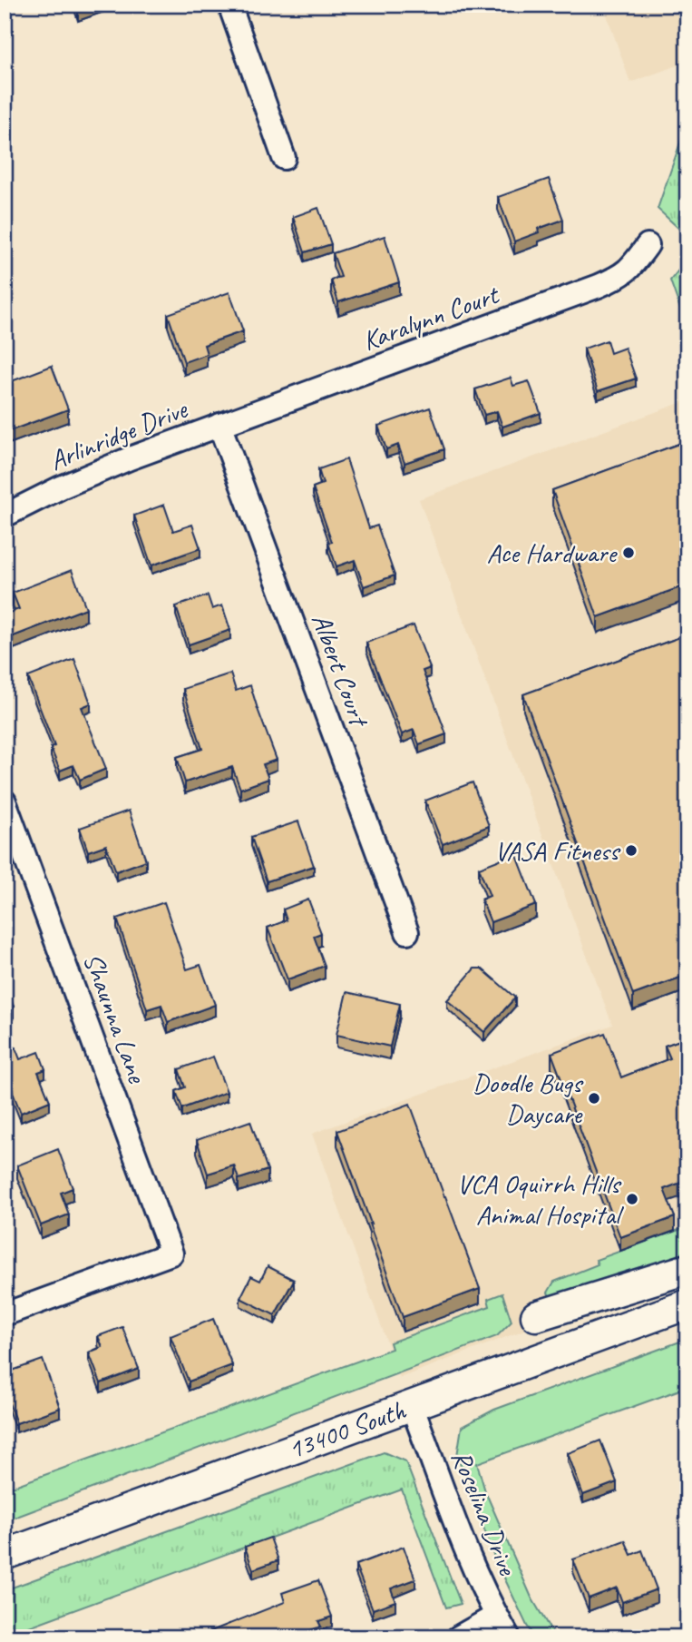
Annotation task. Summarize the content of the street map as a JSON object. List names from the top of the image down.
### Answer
{
  "streets": {
    "main road": ["13400 South"],
    "street": [
      "Karalynn Court",
      "Arlinridge Drive",
      "Albert Court",
      "Shaunna Lane",
      "Roselina Drive"
    ]
  },
  "crossings": [
    ["Karalynn Court", "Arlinridge Drive"],
    ["Karalynn Court", "Albert Court"],
    ["Arlinridge Drive", "Albert Court"],
    ["13400 South", "Roselina Drive"]
  ],
  "places": [
    "Ace Hardware",
    "VASA Fitness",
    "Doodle Bugs Daycare",
    "VCA Oquirrh Hills Animal Hospital"
  ]
}
